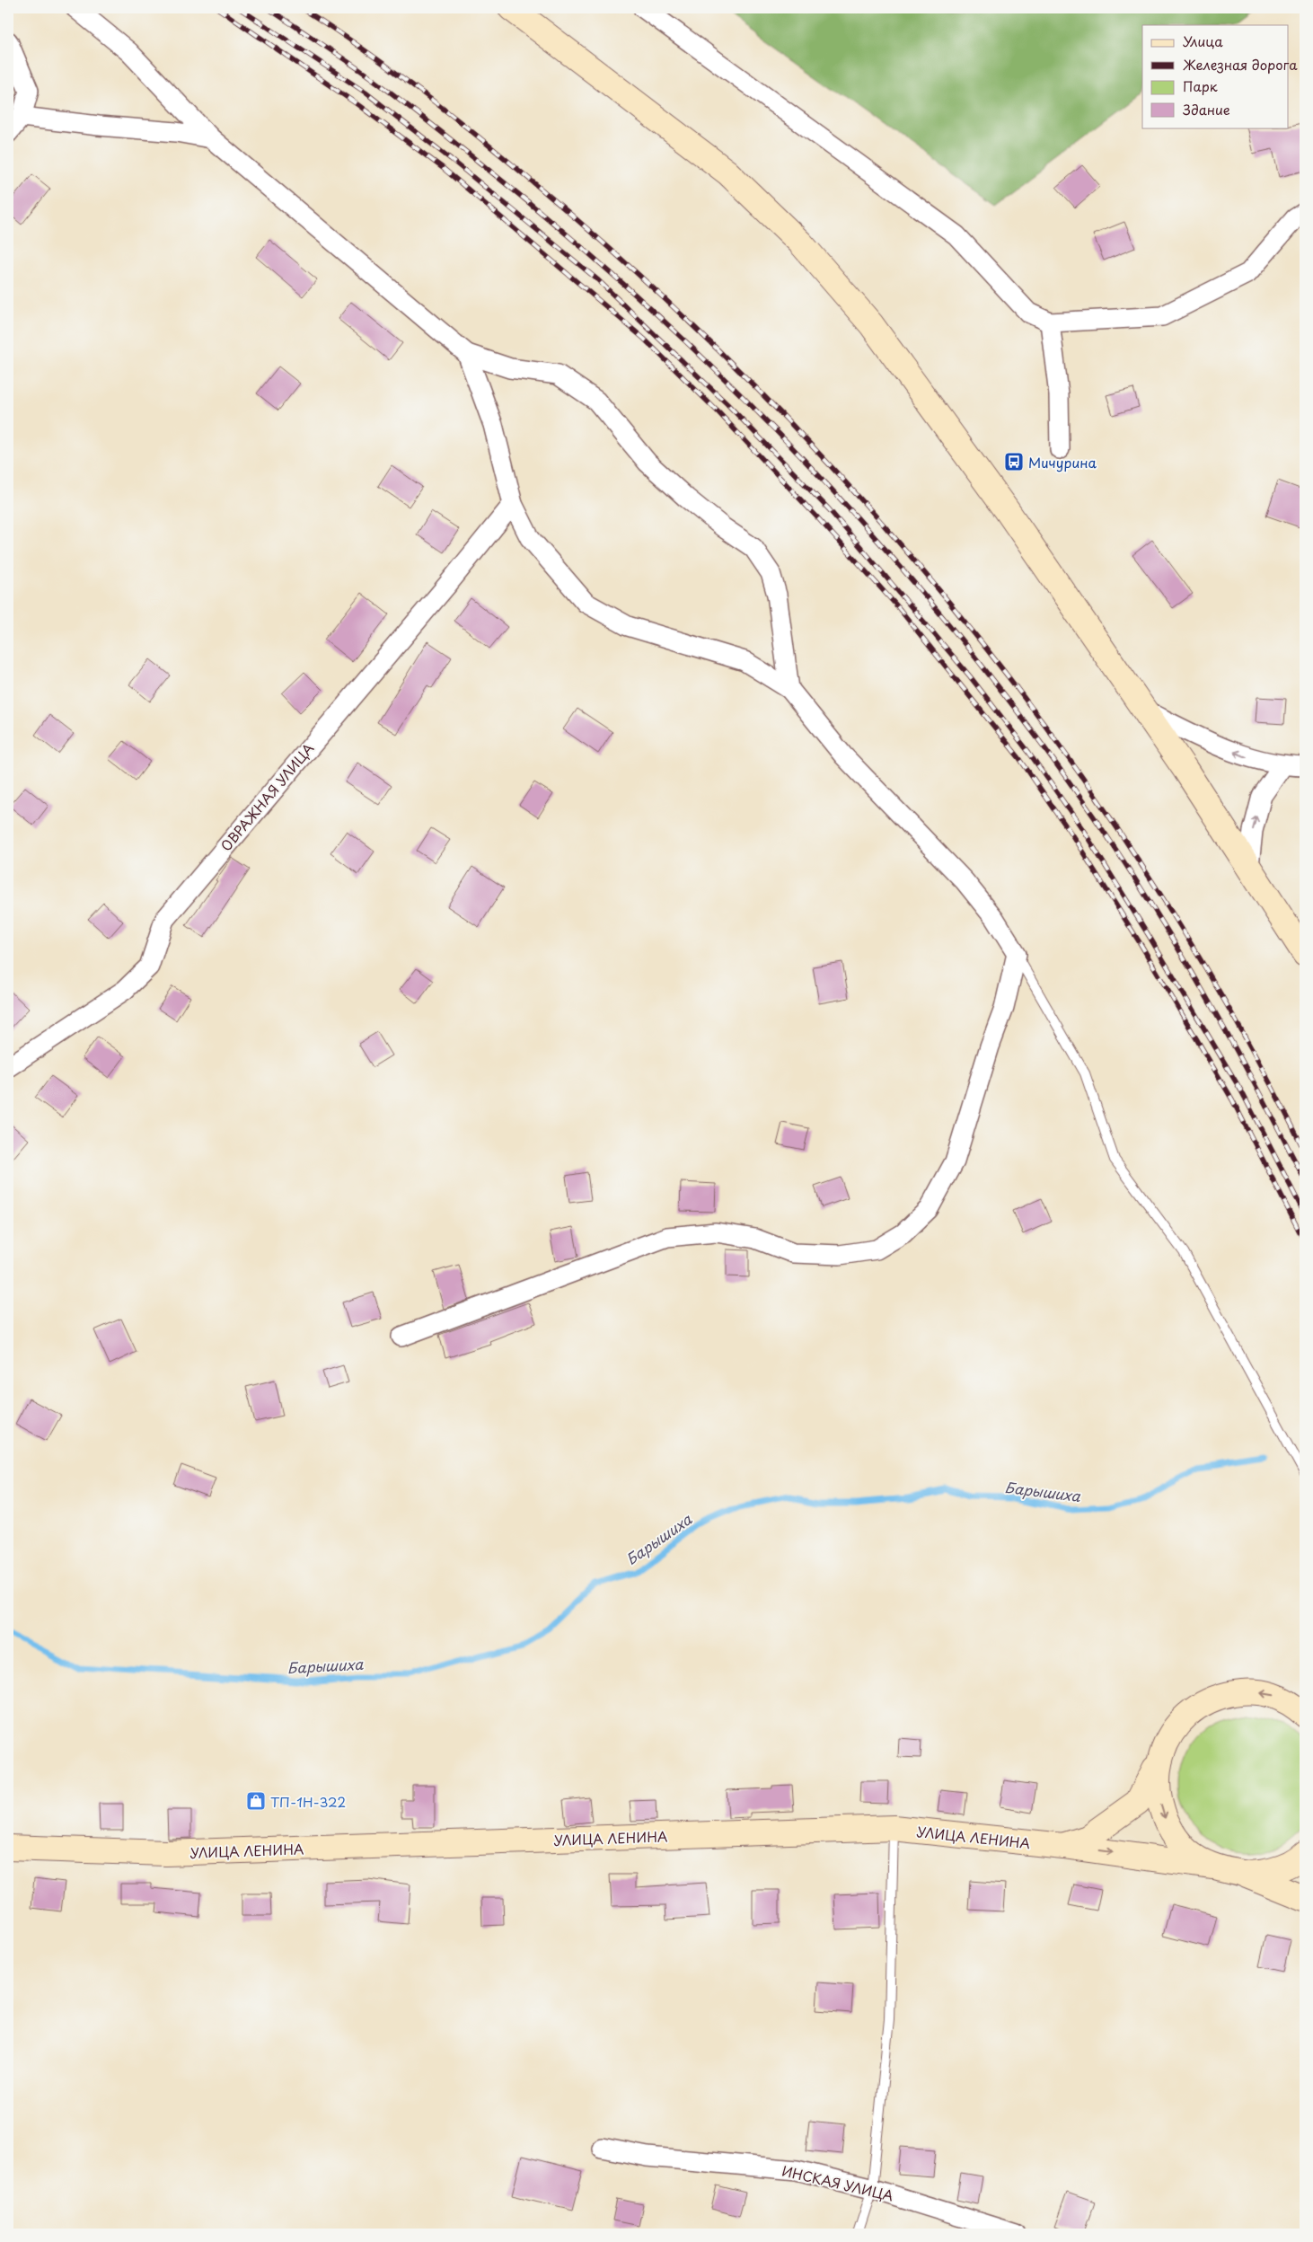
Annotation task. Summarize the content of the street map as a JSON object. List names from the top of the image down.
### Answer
{
  "streets": {
    "main road": ["УЛИЦА ЛЕНИНА"],
    "street": ["ОВРАЖНАЯ УЛИЦА", "ИНСКАЯ УЛИЦА"]
  },
  "water": ["Барышиха"],
  "places": {
    "bus stop": ["Мичурина"],
    "shop": ["ТП-1Н-322"]
  },
  "legend": [
    "Улица",
    "Железная дорога",
    "Парк",
    "Здание"
  ]
}
